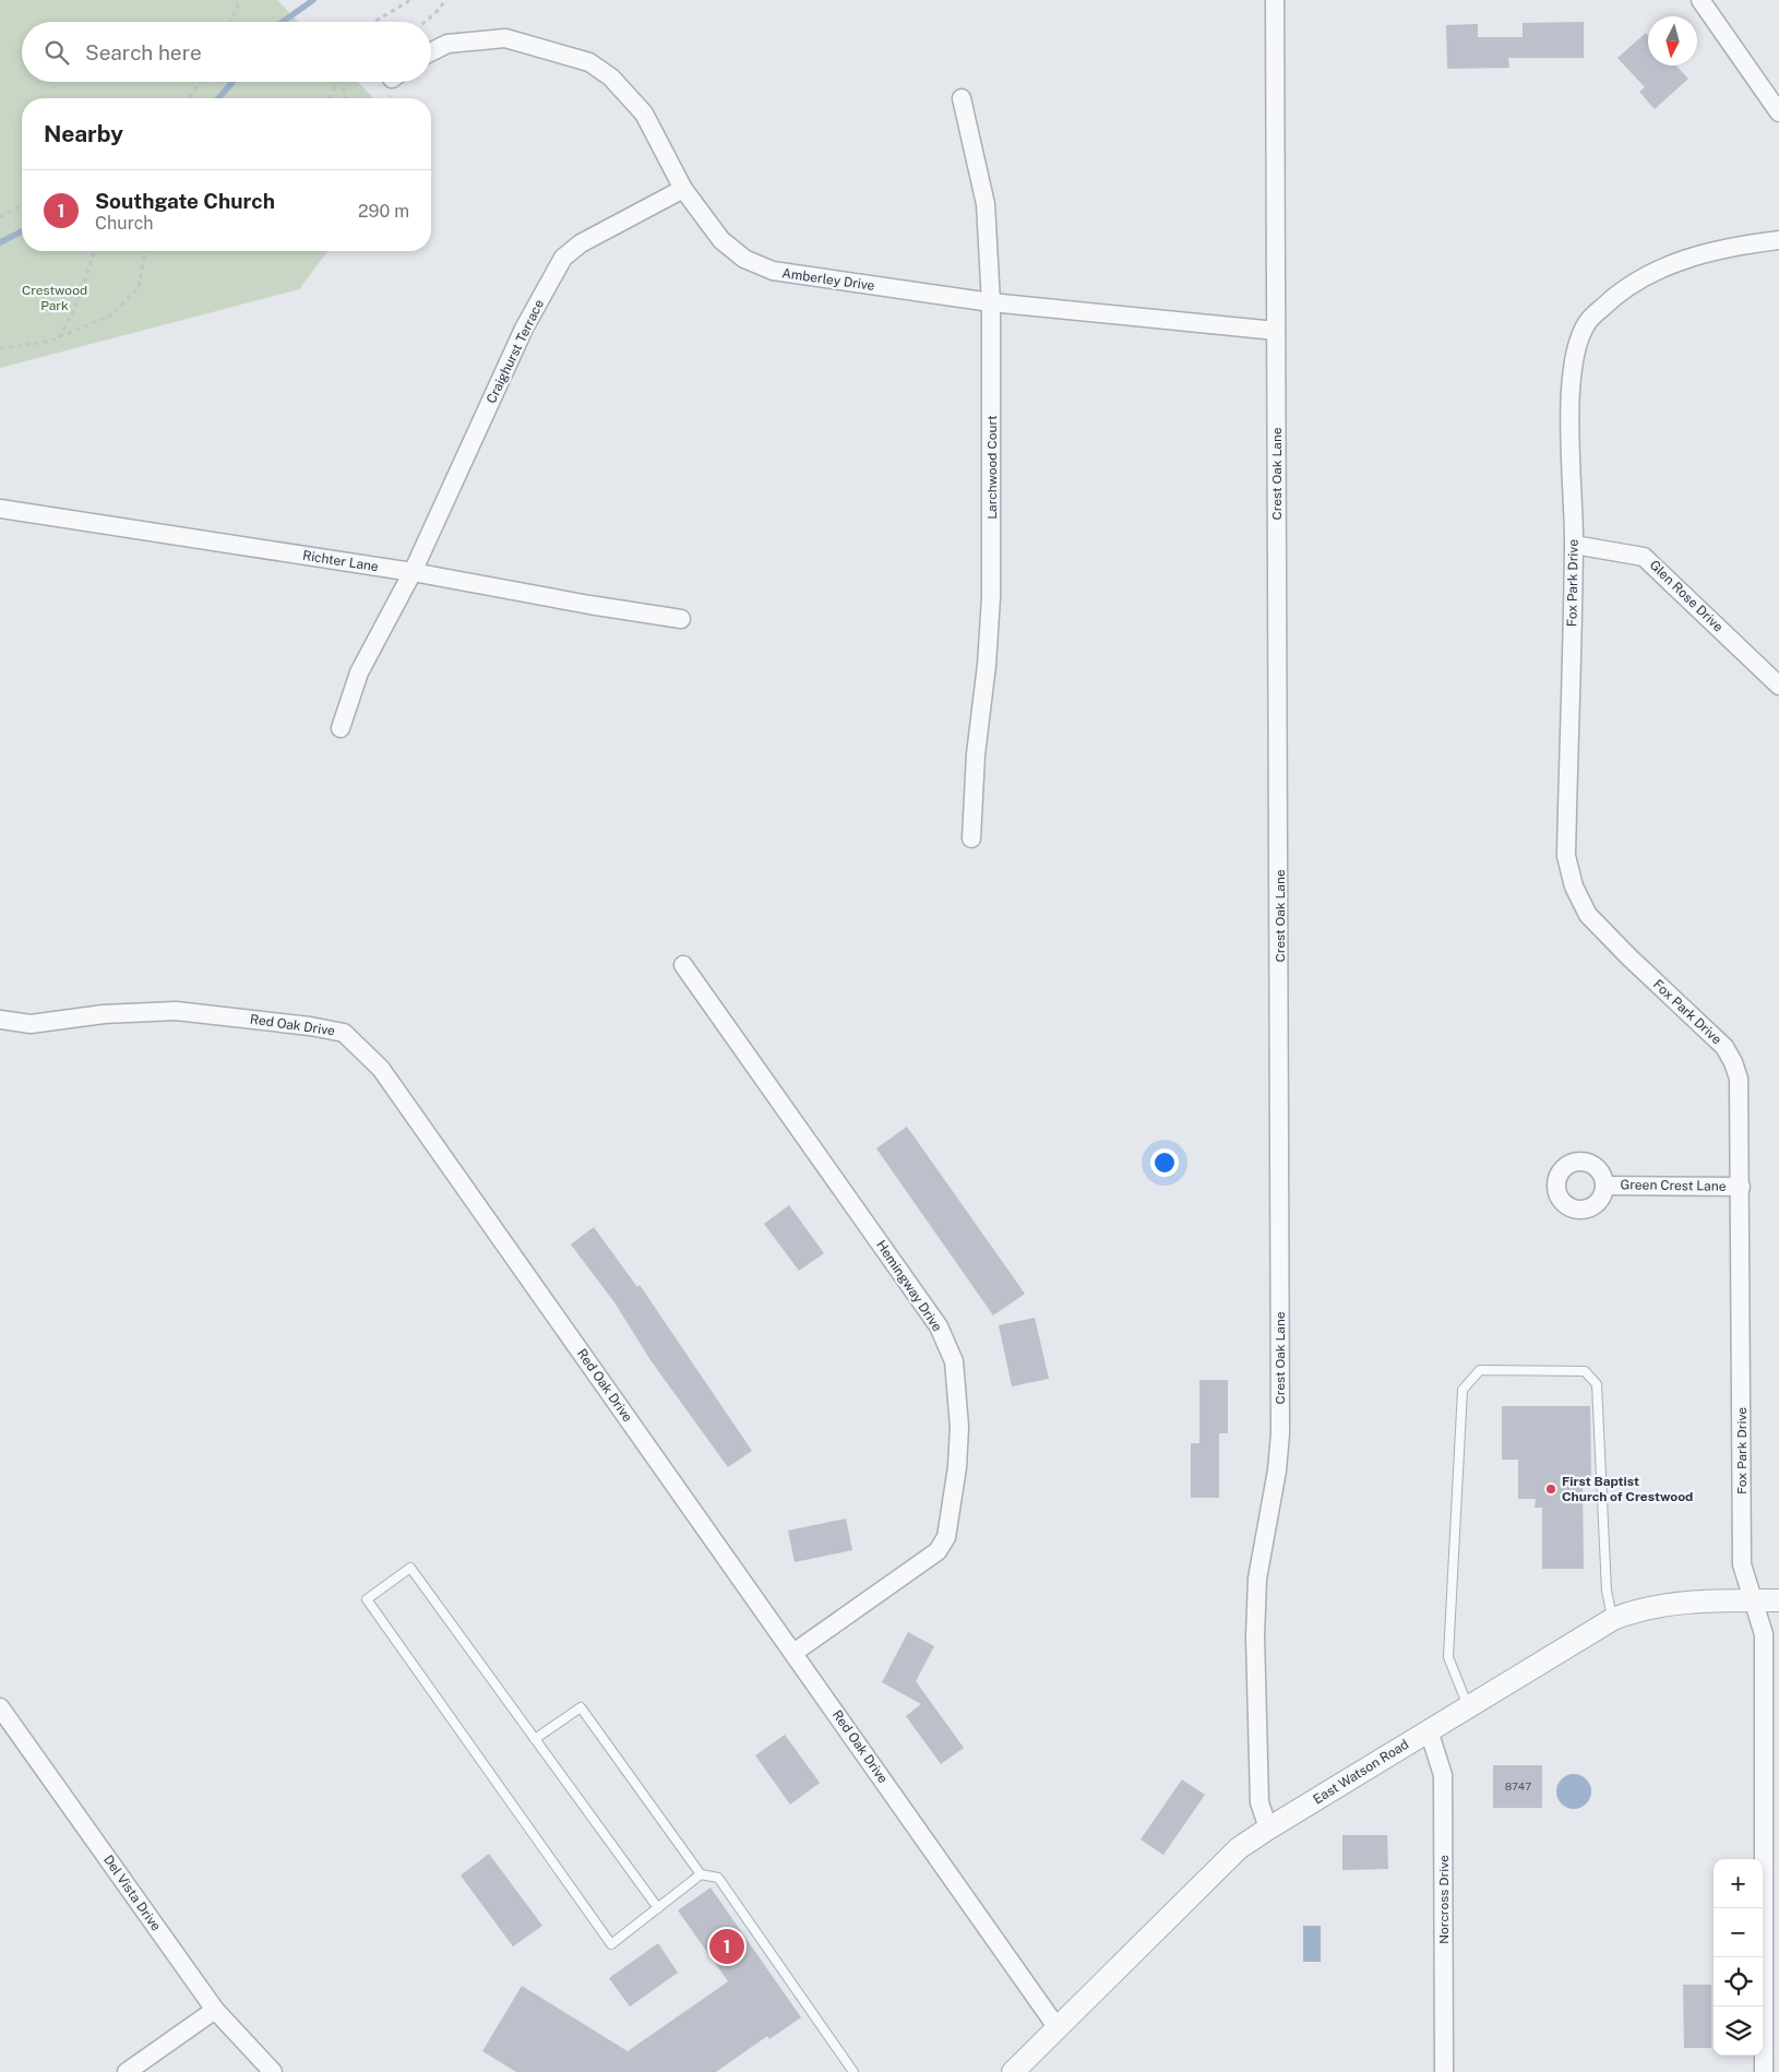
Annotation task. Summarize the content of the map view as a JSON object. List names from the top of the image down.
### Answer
{
  "streets": {
    "street": [
      "Amberley Drive",
      "Craighurst Terrace",
      "Larchwood Court",
      "Crest Oak Lane",
      "Richter Lane",
      "Fox Park Drive",
      "Glen Rose Drive",
      "Red Oak Drive",
      "Green Crest Lane",
      "Hemingway Drive",
      "East Watson Road",
      "Del Vista Drive",
      "Norcross Drive"
    ]
  },
  "crossings": [
    ["Amberley Drive", "Craighurst Terrace"],
    ["Amberley Drive", "Larchwood Court"],
    ["Amberley Drive", "Crest Oak Lane"],
    ["Craighurst Terrace", "Richter Lane"],
    ["Crest Oak Lane", "East Watson Road"],
    ["Fox Park Drive", "Glen Rose Drive"],
    ["Fox Park Drive", "Green Crest Lane"],
    ["Fox Park Drive", "East Watson Road"],
    ["Red Oak Drive", "Hemingway Drive"],
    ["Red Oak Drive", "East Watson Road"],
    ["East Watson Road", "Norcross Drive"]
  ],
  "parks": ["Crestwood Park"],
  "places": ["First Baptist Church of Crestwood"],
  "house_numbers": ["8747"],
  "north": "bottom",
  "page": {
    "search": "Search here",
    "heading": "Nearby",
    "list": [
      {
        "mark": "1",
        "name": "Southgate Church",
        "note": "Church",
        "value": "290 m"
      }
    ],
    "map_buttons": ["+", "−"],
    "pins": "1"
  }
}
